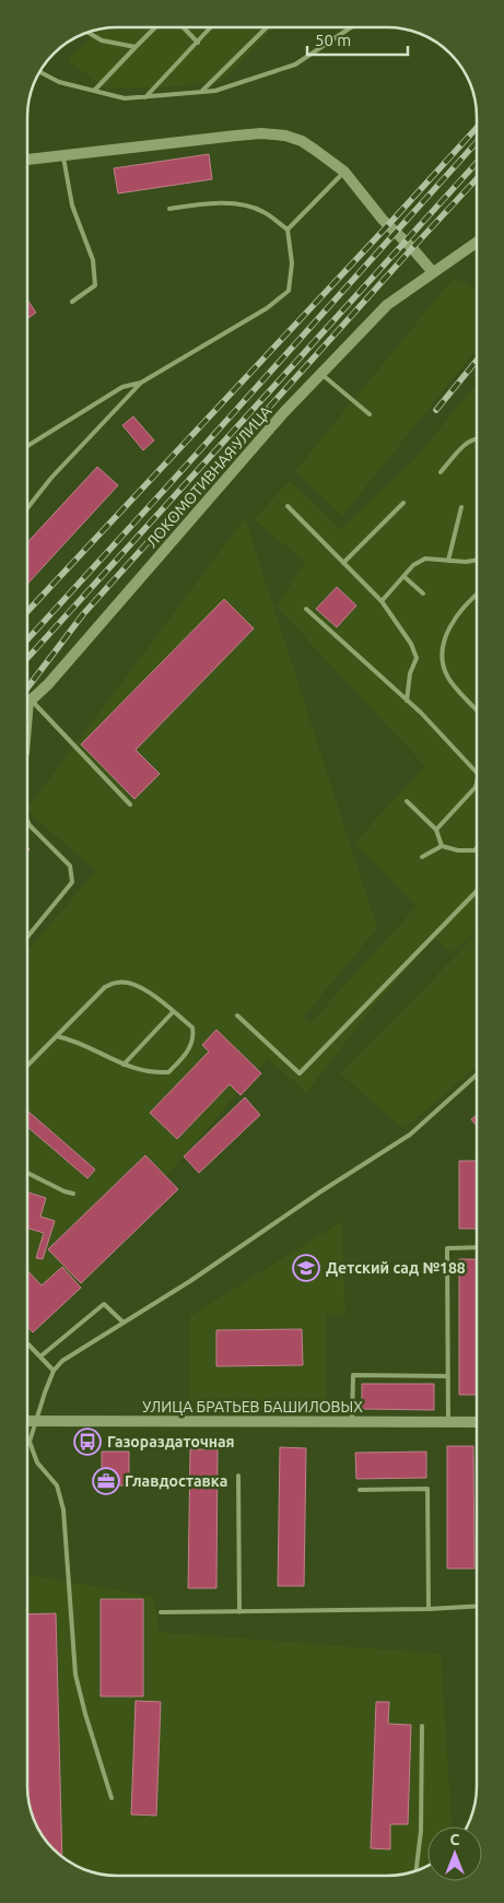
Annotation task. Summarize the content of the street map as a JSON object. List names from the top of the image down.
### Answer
{
  "streets": {
    "street": ["ЛОКОМОТИВНАЯ УЛИЦА", "УЛИЦА БРАТЬЕВ БАШИЛОВЫХ"]
  },
  "places": {
    "school or university": ["Детский сад №188"],
    "bus stop": ["Газораздаточная"],
    "office": ["Главдоставка"]
  },
  "scale_bar": "50 m",
  "north": "top"
}
